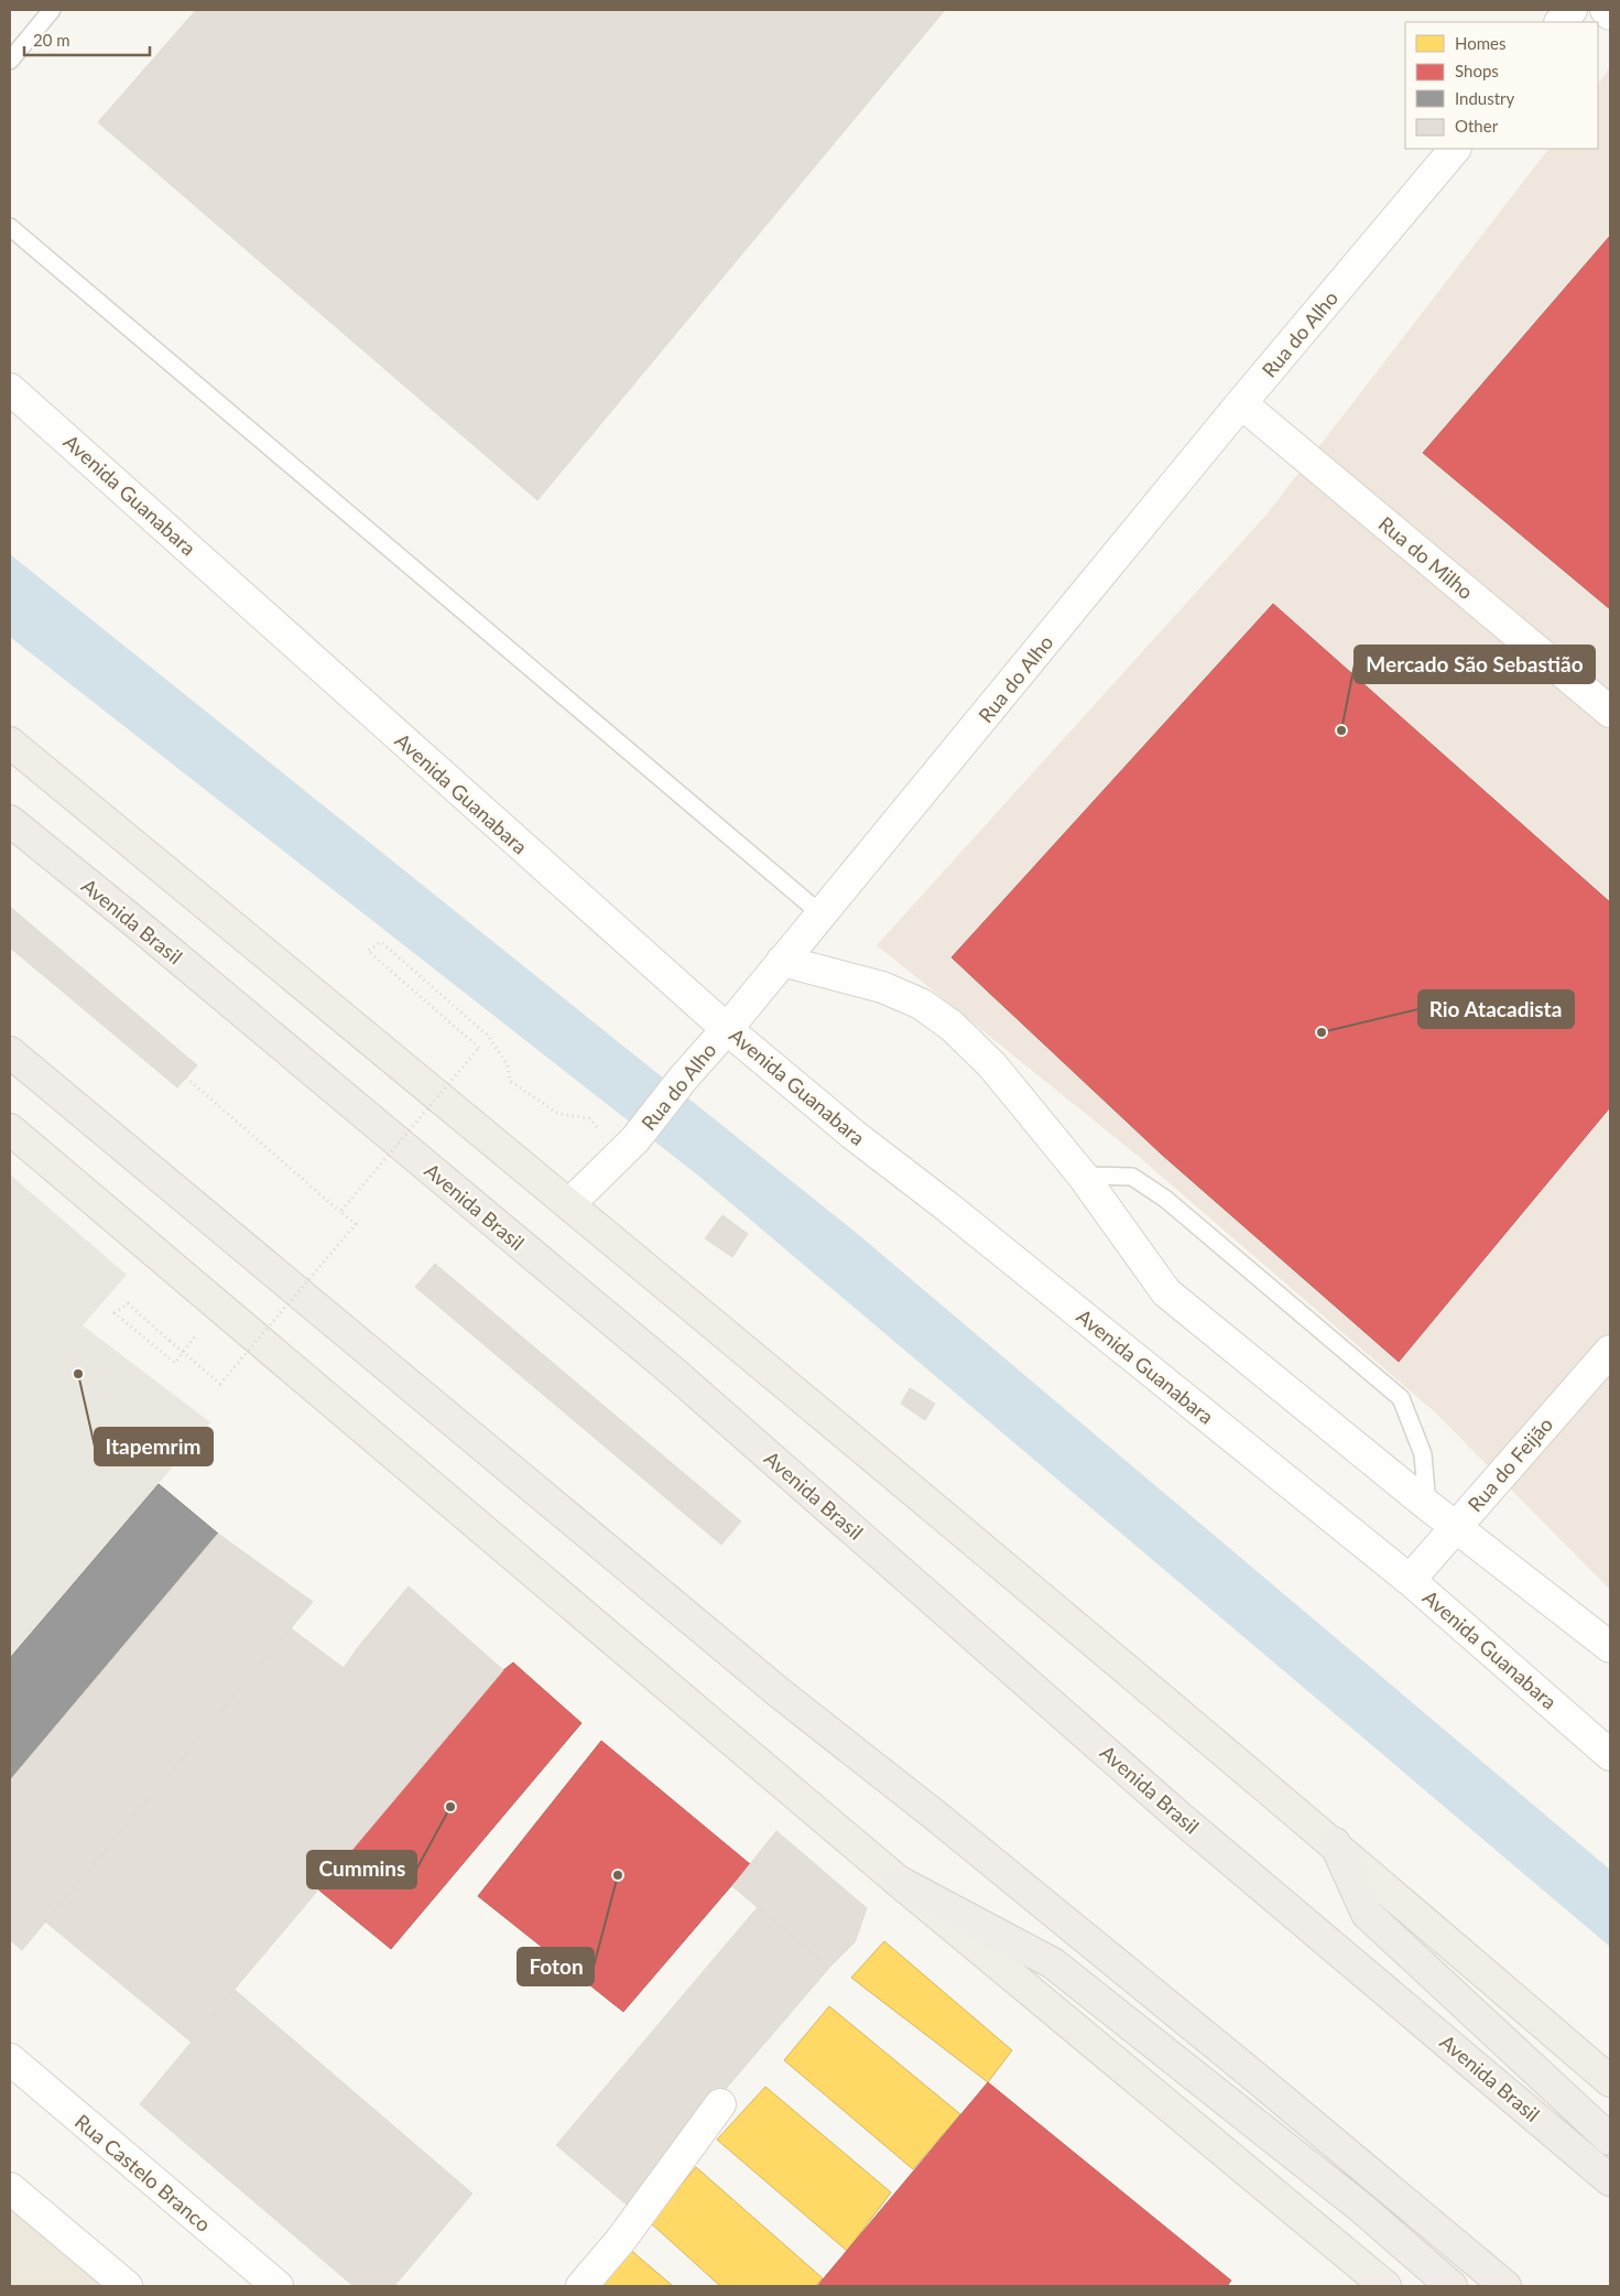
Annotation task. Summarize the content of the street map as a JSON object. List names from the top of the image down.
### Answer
{
  "streets": {
    "highway": ["Avenida Brasil"],
    "street": [
      "Rua do Alho",
      "Avenida Guanabara",
      "Rua do Milho",
      "Rua do Feijão",
      "Rua Castelo Branco"
    ]
  },
  "crossings": [
    ["Rua do Alho", "Avenida Guanabara"],
    ["Rua do Alho", "Rua do Milho"],
    ["Avenida Guanabara", "Rua do Feijão"]
  ],
  "places": [
    "Mercado São Sebastião",
    "Rio Atacadista",
    "Itapemrim",
    "Cummins",
    "Foton"
  ],
  "legend": [
    "Homes",
    "Shops",
    "Industry",
    "Other"
  ],
  "scale_bar": "20 m"
}
